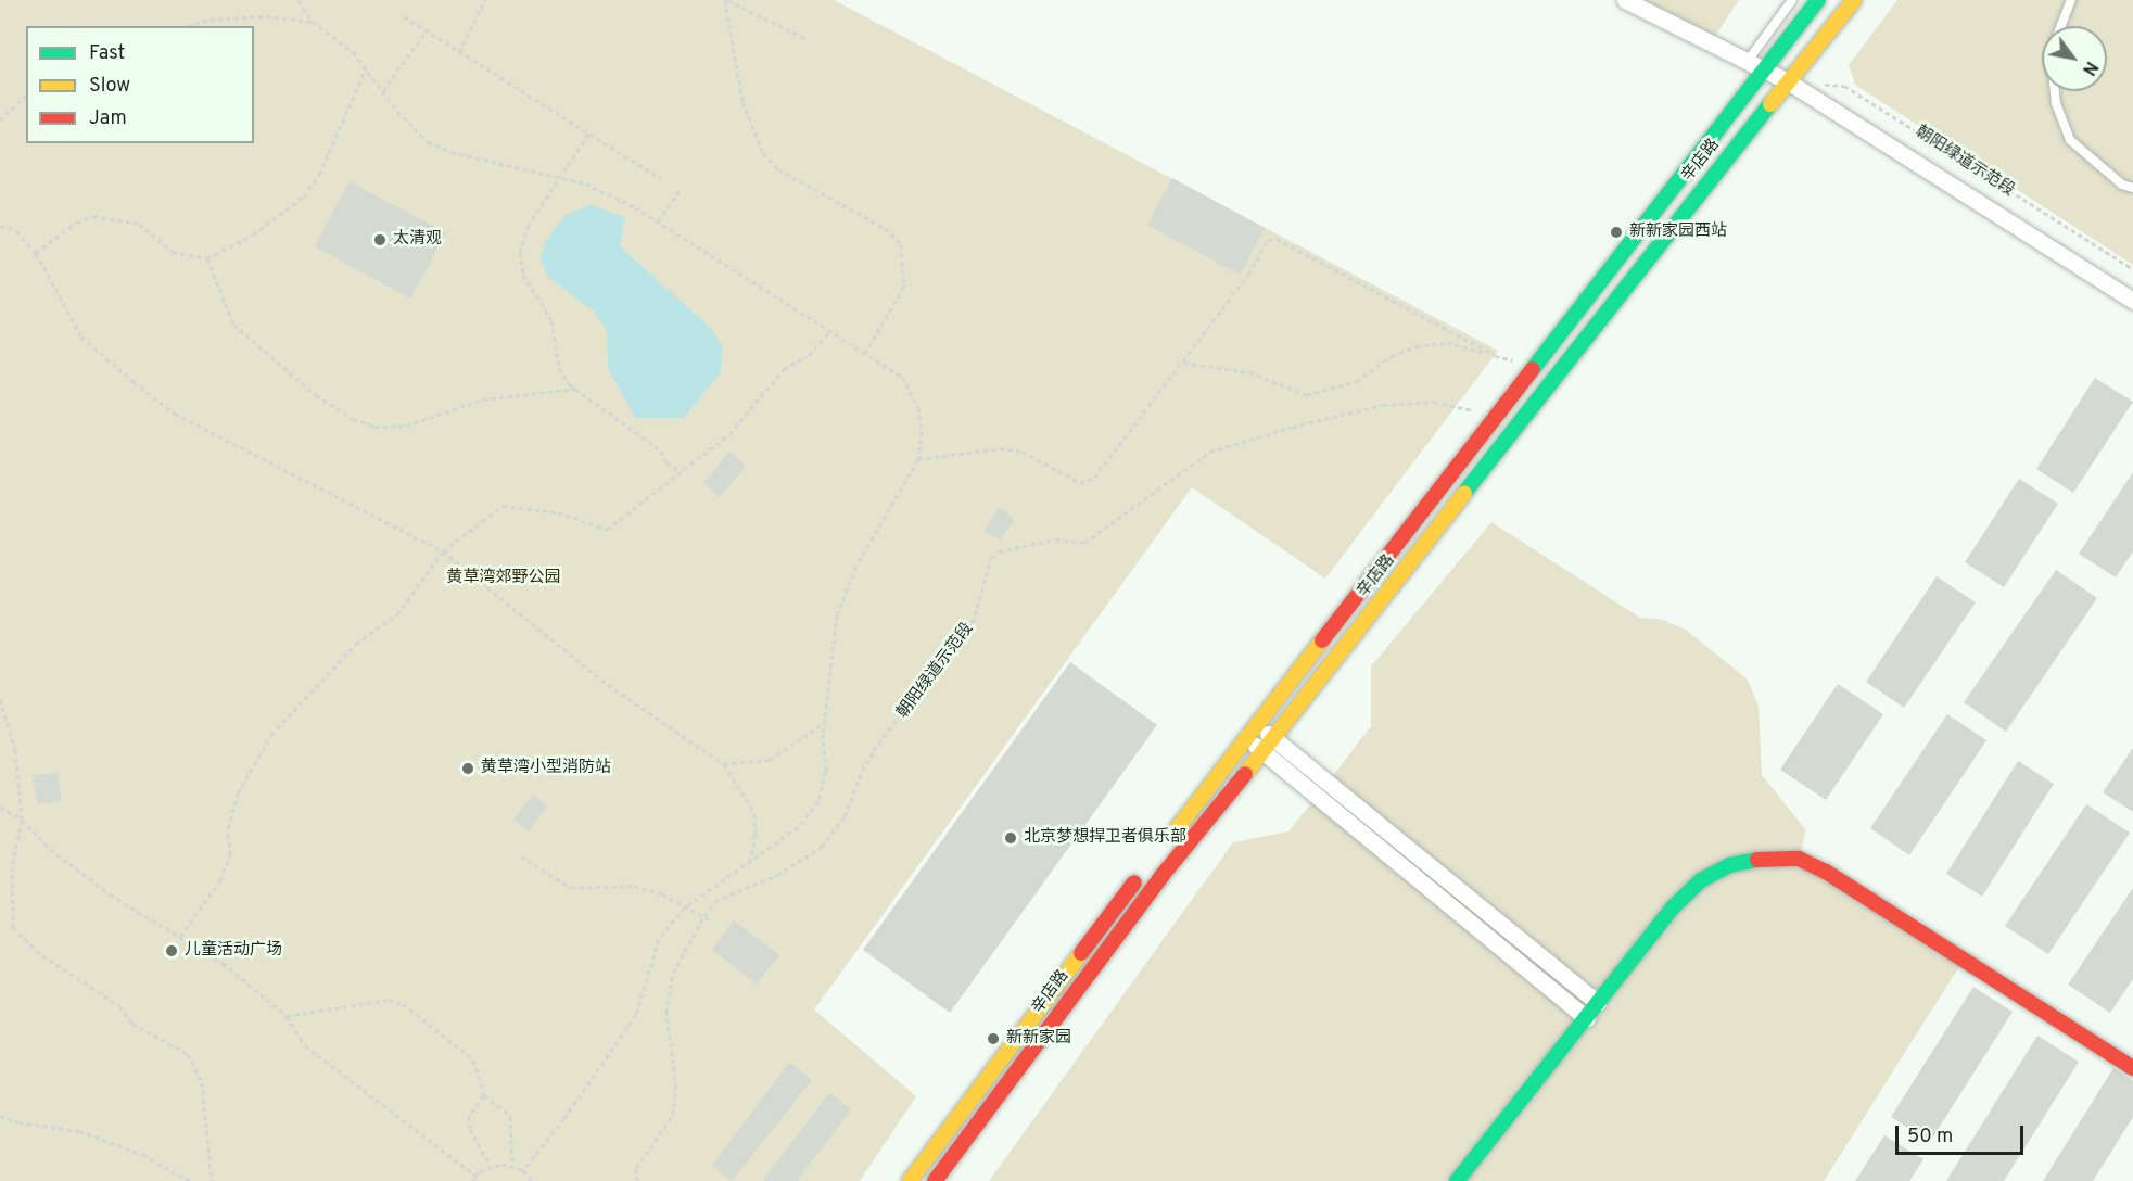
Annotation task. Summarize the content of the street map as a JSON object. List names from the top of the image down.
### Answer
{
  "streets": {
    "main road": ["辛店路"],
    "path": ["朝阳绿道示范段"]
  },
  "crossings": [
    ["辛店路", "朝阳绿道示范段"]
  ],
  "parks": ["黄草湾郊野公园"],
  "places": [
    "新新家园西站",
    "太清观",
    "黄草湾小型消防站",
    "北京梦想捍卫者俱乐部",
    "儿童活动广场",
    "新新家园"
  ],
  "legend": ["Fast", "Slow", "Jam"],
  "scale_bar": "50 m",
  "north": "bottom right"
}
